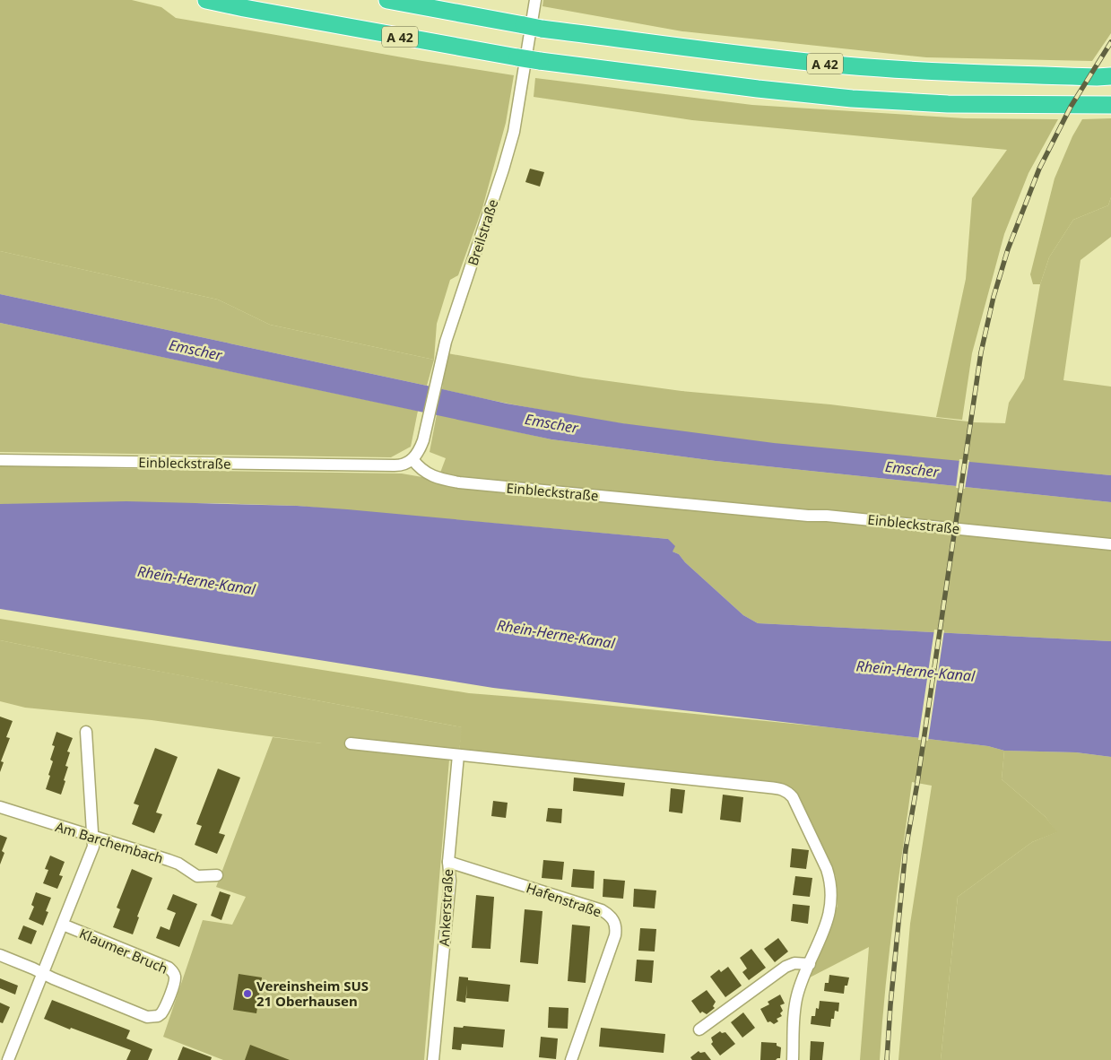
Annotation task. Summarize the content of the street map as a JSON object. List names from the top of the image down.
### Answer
{
  "streets": {
    "highway": ["A 42"],
    "street": [
      "Breilstraße",
      "Einbleckstraße",
      "Am Barchembach",
      "Hafenstraße",
      "Ankerstraße",
      "Klaumer Bruch"
    ]
  },
  "crossings": [
    ["Breilstraße", "Einbleckstraße"],
    ["Am Barchembach", "Klaumer Bruch"],
    ["Hafenstraße", "Ankerstraße"]
  ],
  "water": ["Emscher", "Rhein-Herne-Kanal"],
  "places": ["Vereinsheim SUS 21 Oberhausen"]
}
